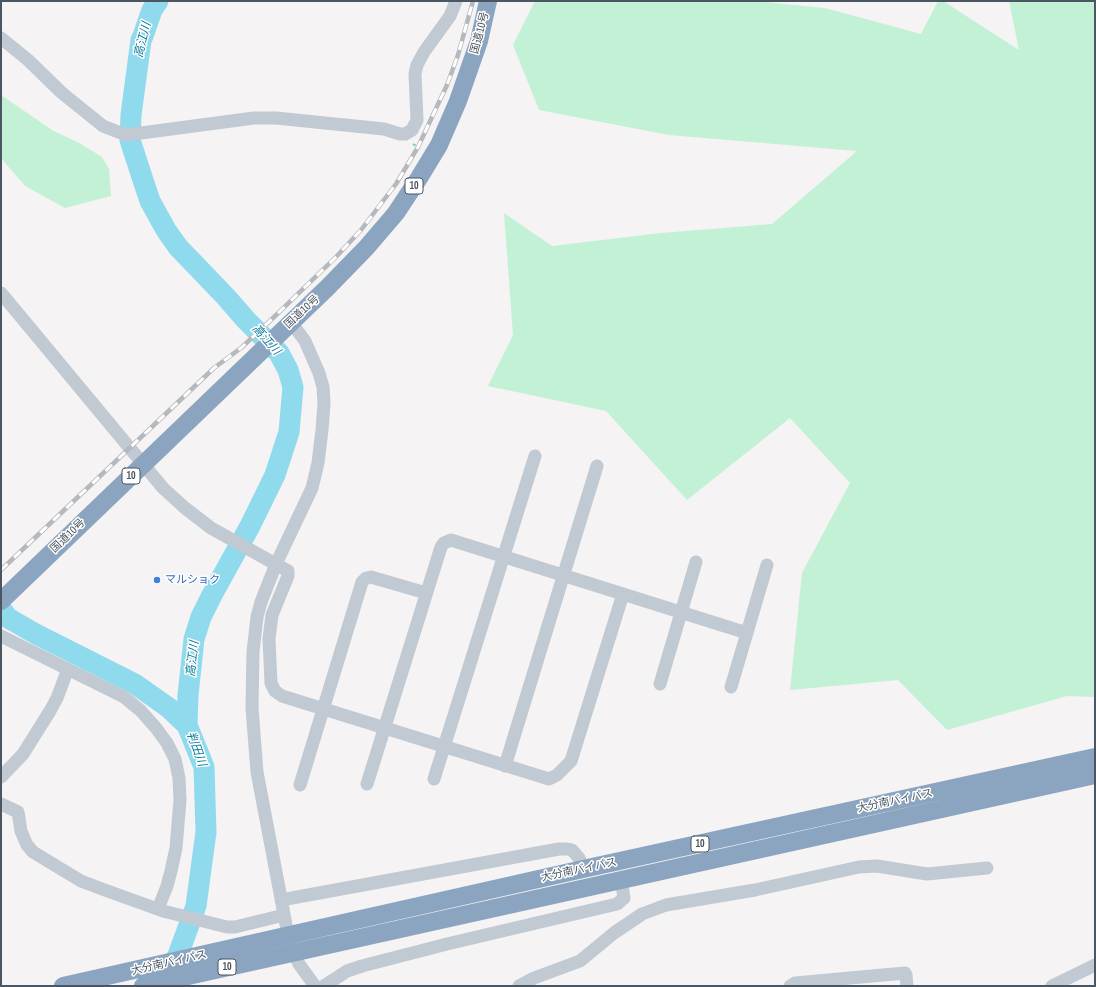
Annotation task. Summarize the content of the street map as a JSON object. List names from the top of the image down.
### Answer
{
  "streets": {
    "highway": ["国道10号", "10", "大分南バイパス"]
  },
  "water": ["高江川", "判田川"],
  "places": ["マルショク"]
}
